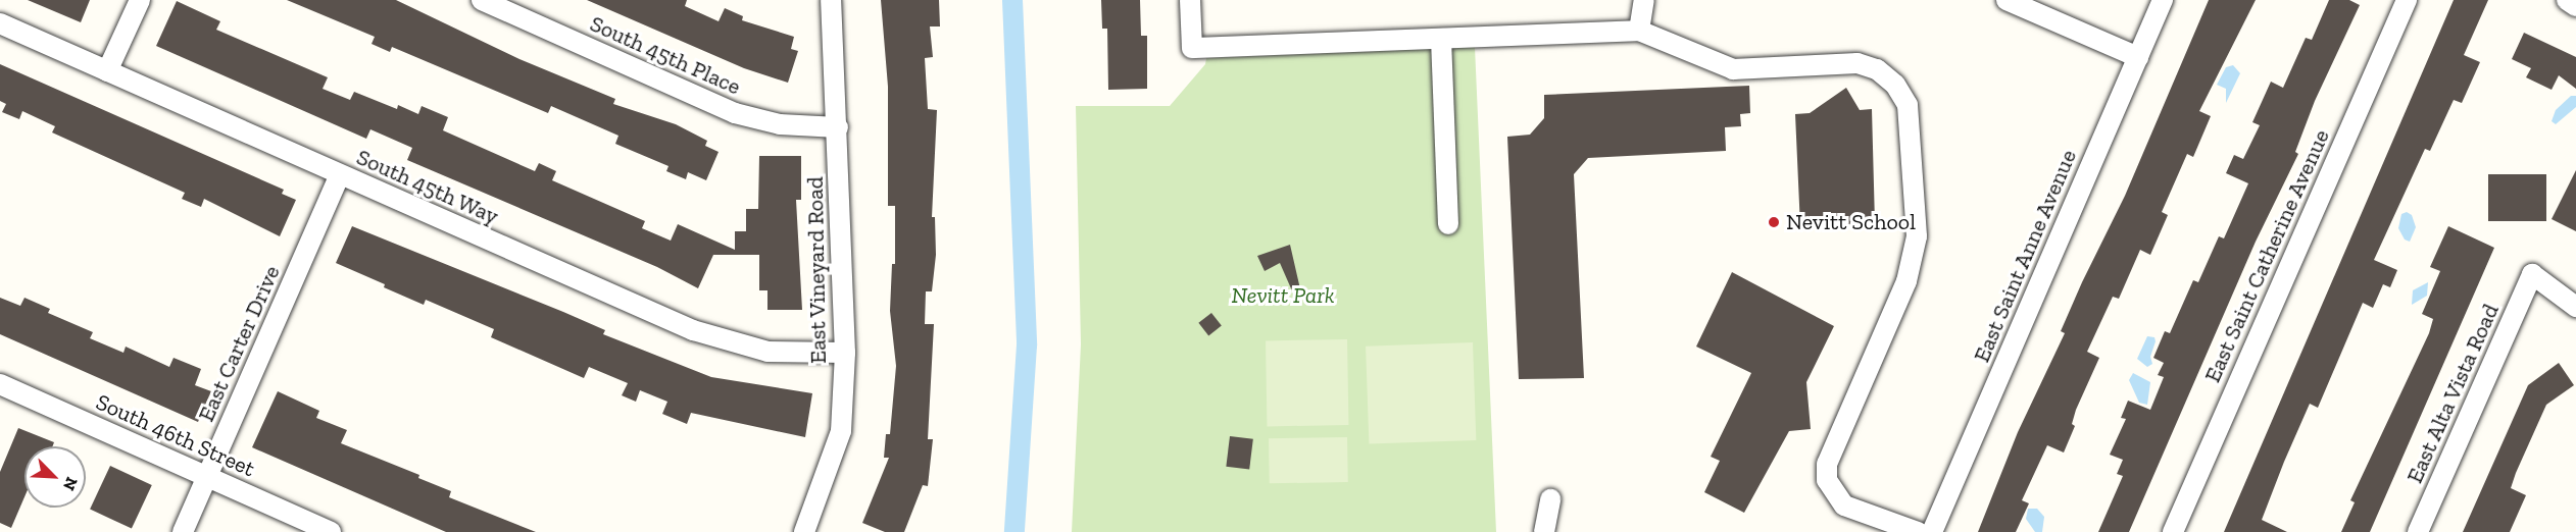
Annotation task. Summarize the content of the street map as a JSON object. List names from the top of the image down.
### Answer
{
  "streets": {
    "street": [
      "South 45th Place",
      "South 45th Way",
      "East Saint Anne Avenue",
      "East Saint Catherine Avenue",
      "East Vineyard Road",
      "East Carter Drive",
      "East Alta Vista Road",
      "South 46th Street"
    ]
  },
  "crossings": [
    ["South 45th Place", "East Vineyard Road"],
    ["South 45th Way", "East Vineyard Road"],
    ["South 45th Way", "East Carter Drive"],
    ["East Carter Drive", "South 46th Street"]
  ],
  "parks": ["Nevitt Park"],
  "places": ["Nevitt School"],
  "north": "bottom right"
}
